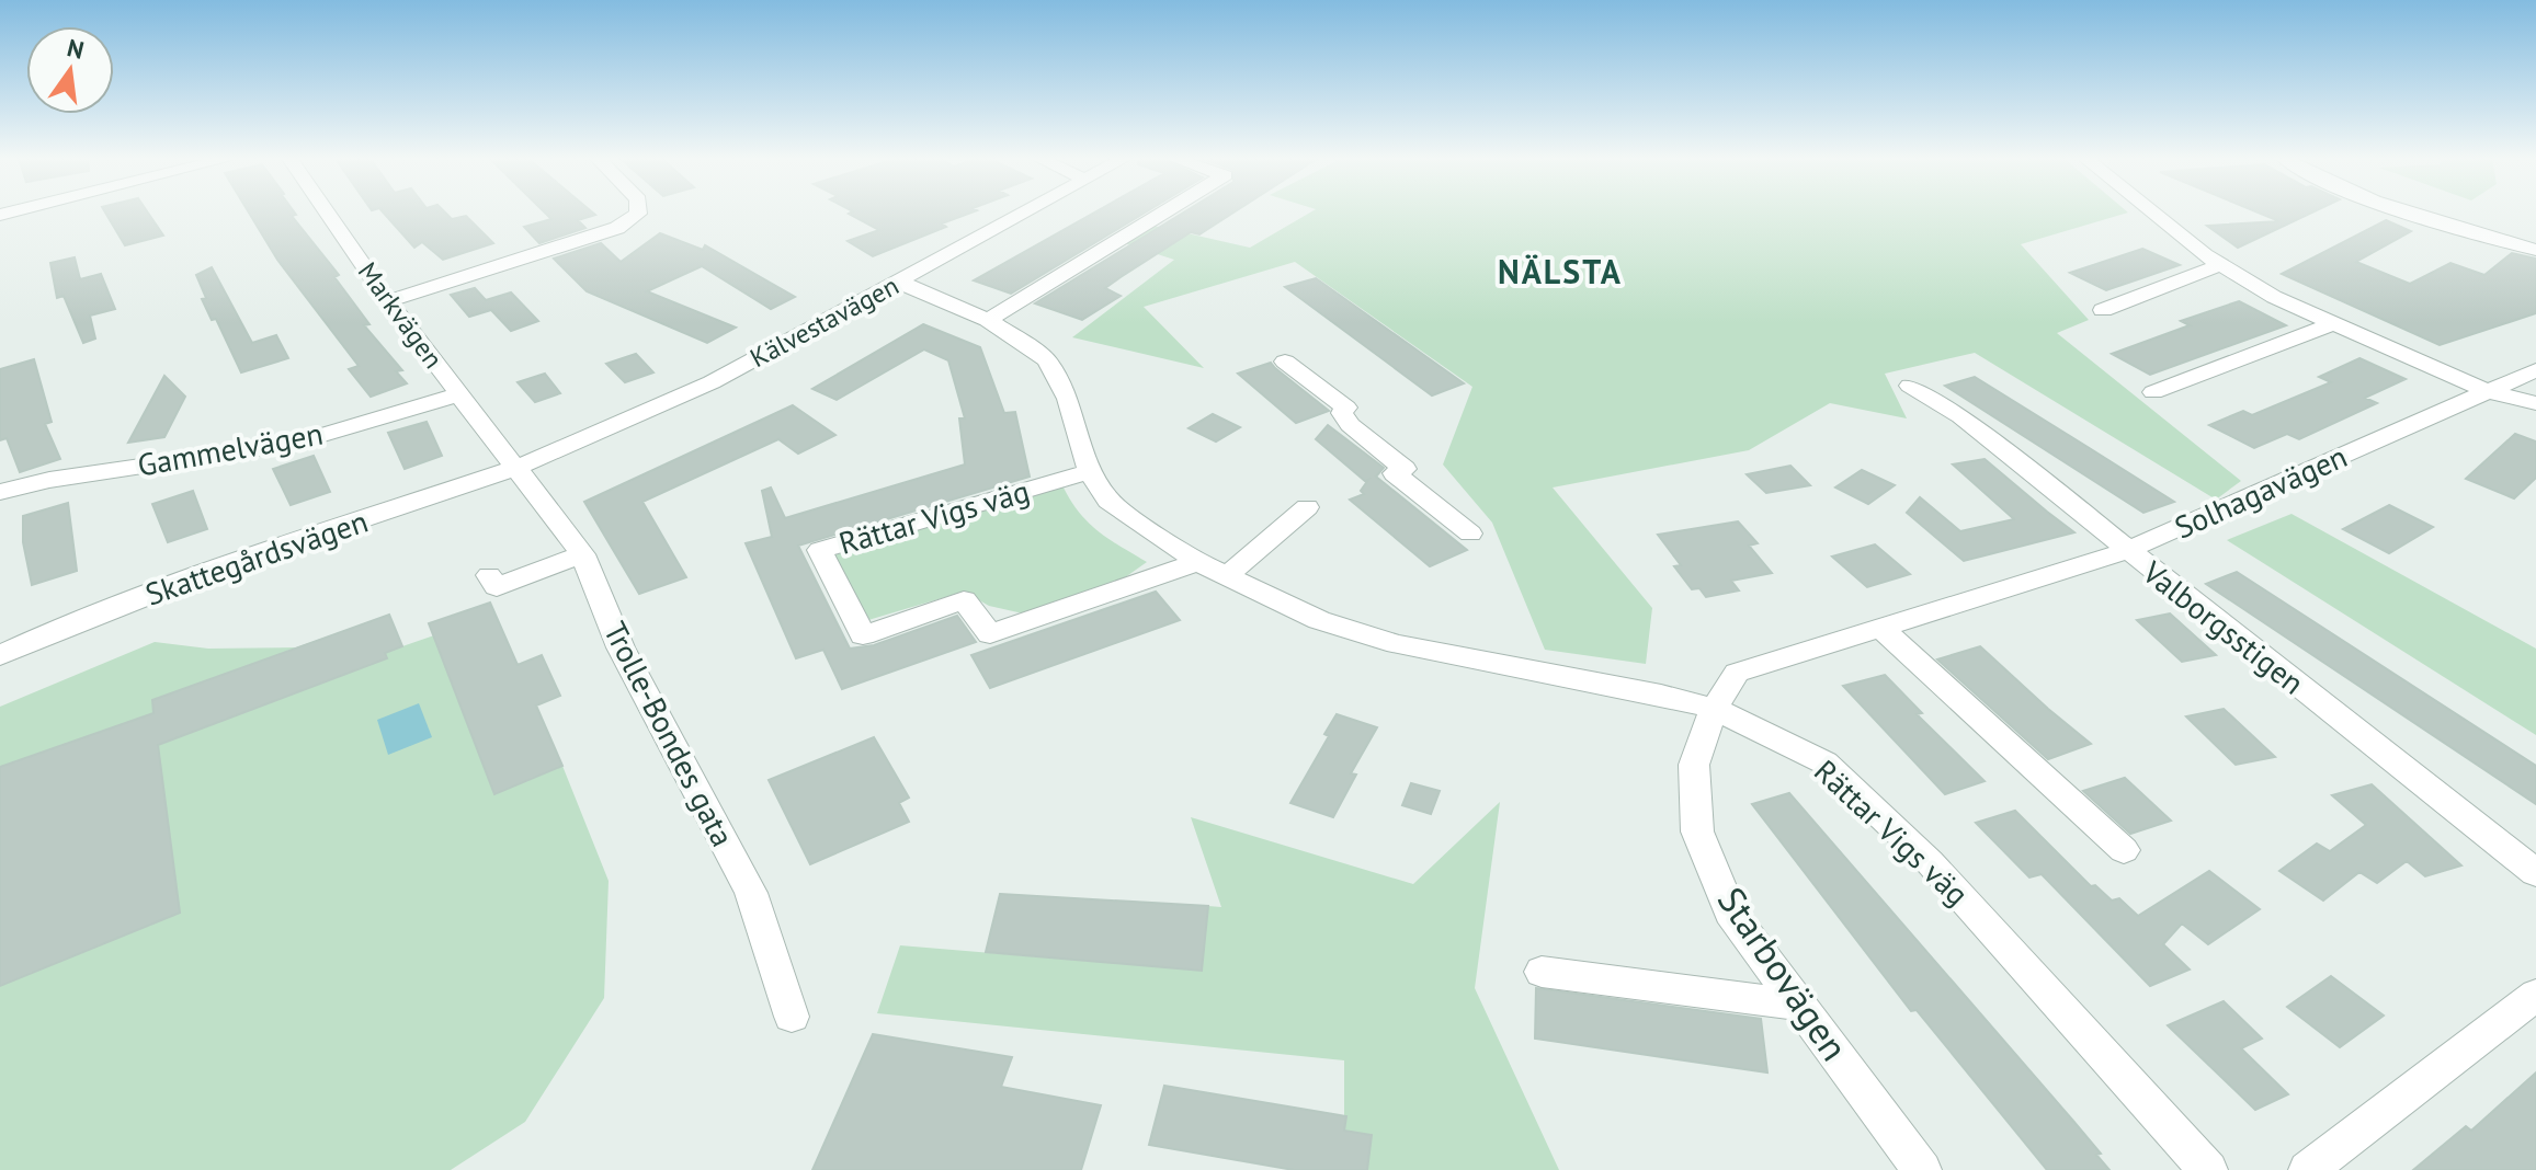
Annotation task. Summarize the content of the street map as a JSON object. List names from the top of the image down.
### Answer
{
  "streets": {
    "street": [
      "Markvägen",
      "Kälvestavägen",
      "Gammelvägen",
      "Solhagavägen",
      "Rättar Vigs väg",
      "Skattegårdsvägen",
      "Valborgsstigen",
      "Trolle-Bondes gata",
      "Starbovägen"
    ]
  },
  "crossings": [
    ["Markvägen", "Kälvestavägen"],
    ["Markvägen", "Gammelvägen"],
    ["Markvägen", "Skattegårdsvägen"],
    ["Markvägen", "Trolle-Bondes gata"],
    ["Kälvestavägen", "Rättar Vigs väg"],
    ["Kälvestavägen", "Skattegårdsvägen"],
    ["Kälvestavägen", "Trolle-Bondes gata"],
    ["Solhagavägen", "Rättar Vigs väg"],
    ["Solhagavägen", "Valborgsstigen"],
    ["Solhagavägen", "Starbovägen"],
    ["Rättar Vigs väg", "Starbovägen"],
    ["Skattegårdsvägen", "Trolle-Bondes gata"]
  ],
  "districts": ["NÄLSTA"],
  "north": "top"
}
